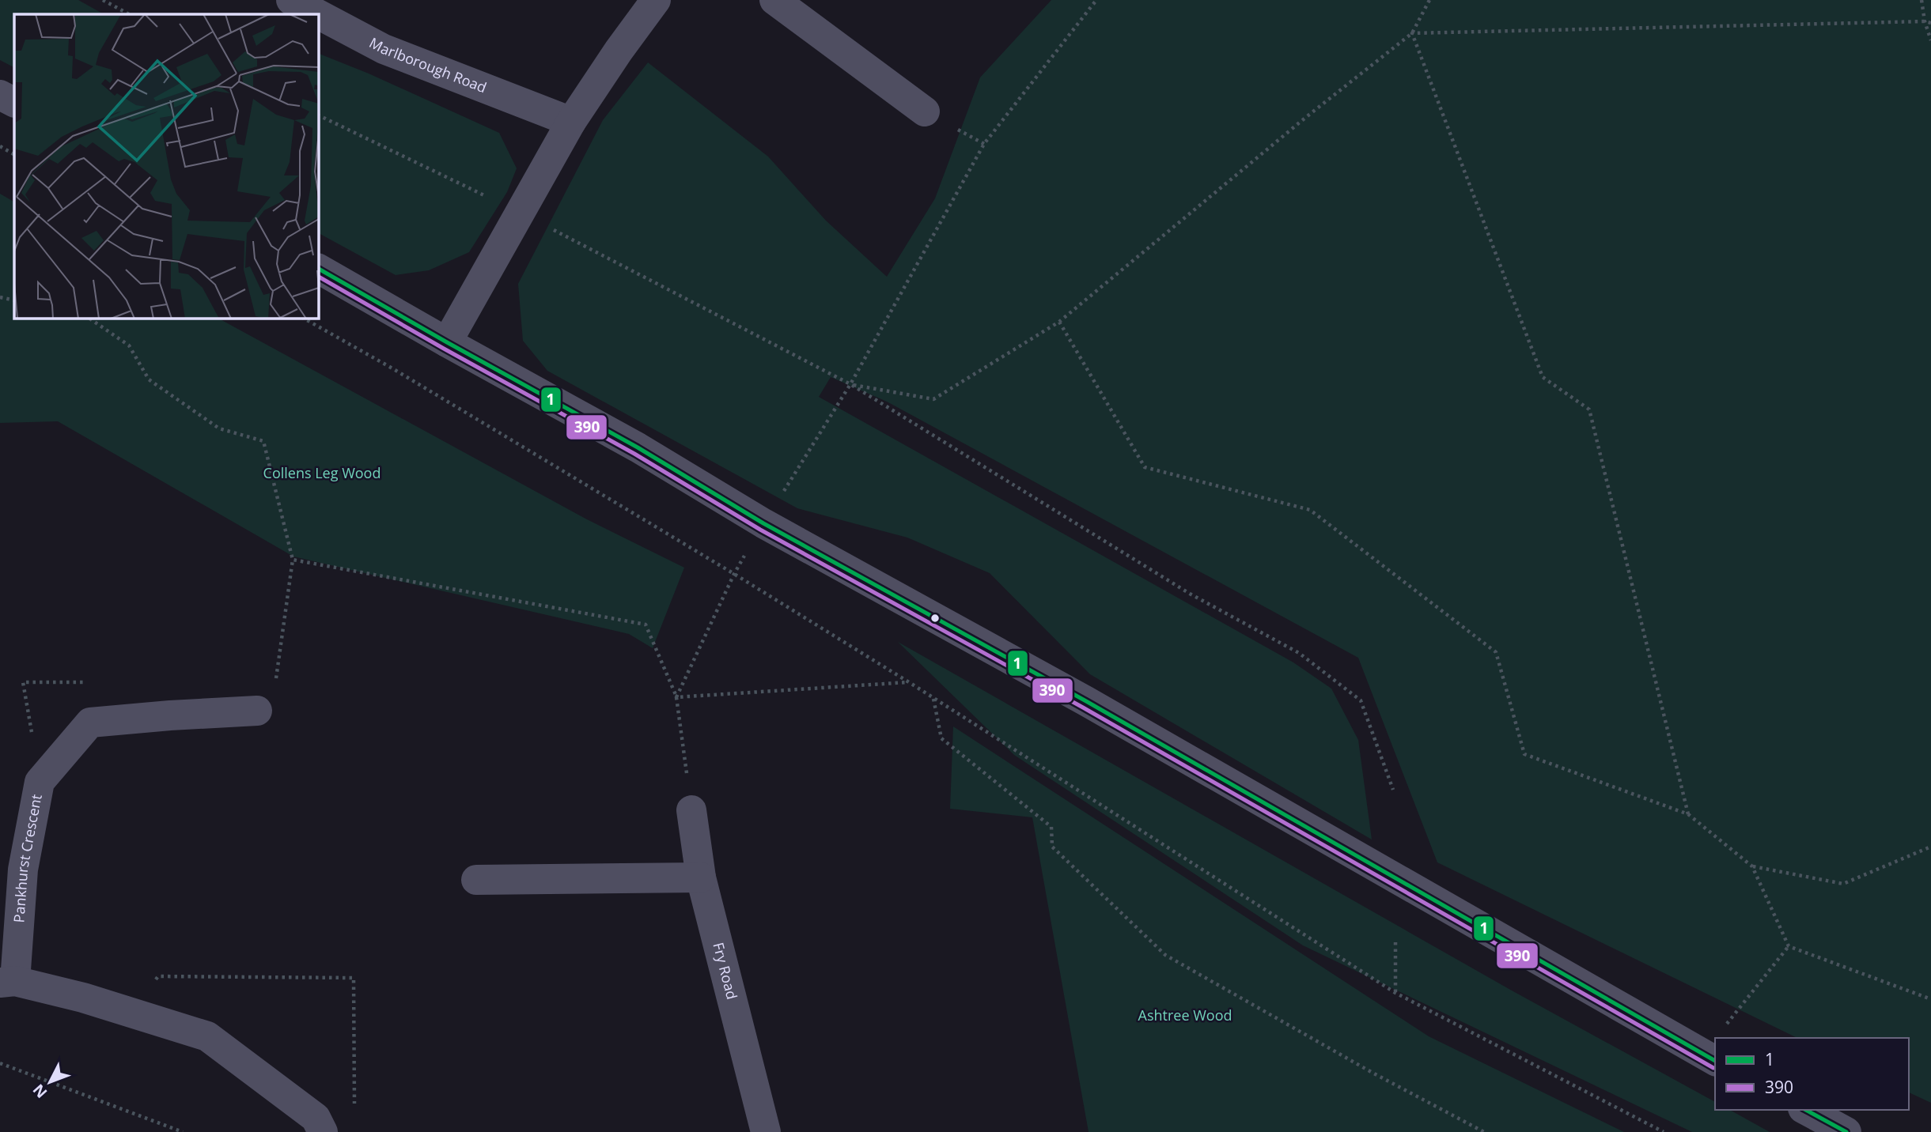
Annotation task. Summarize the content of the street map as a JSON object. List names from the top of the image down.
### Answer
{
  "streets": {
    "street": ["Marlborough Road", "Pankhurst Crescent", "Fry Road"]
  },
  "parks": ["Collens Leg Wood", "Ashtree Wood"],
  "lines": ["transit line 1", "transit line 390"],
  "legend": ["1", "390"],
  "north": "bottom left"
}
